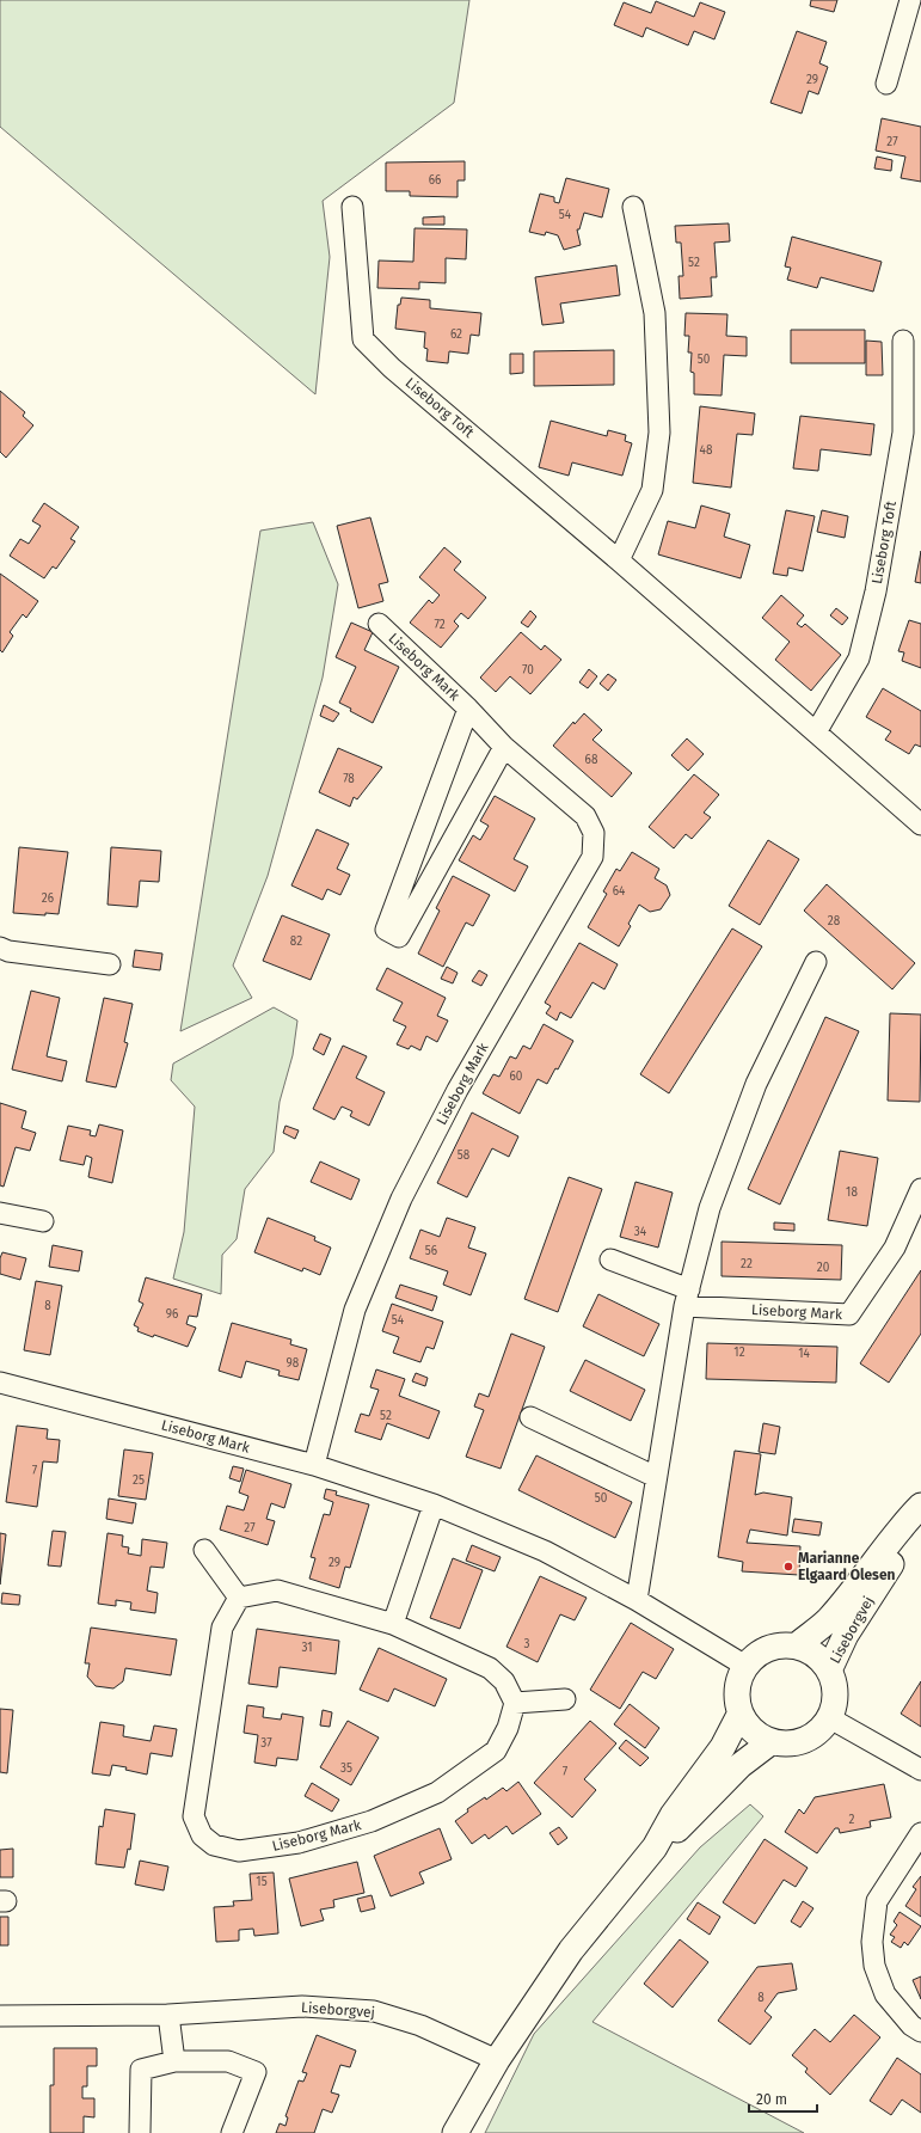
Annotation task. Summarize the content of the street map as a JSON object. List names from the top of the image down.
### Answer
{
  "streets": {
    "street": ["Liseborg Toft", "Liseborg Mark", "Liseborgvej"]
  },
  "crossings": [
    ["Liseborg Mark", "Liseborgvej"]
  ],
  "places": ["Marianne Elgaard Olesen"],
  "house_numbers": [
    "29",
    "27",
    "66",
    "54",
    "52",
    "62",
    "50",
    "48",
    "72",
    "70",
    "68",
    "78",
    "64",
    "26",
    "28",
    "82",
    "60",
    "58",
    "18",
    "34",
    "56",
    "22",
    "20",
    "8",
    "96",
    "54",
    "12",
    "14",
    "98",
    "52",
    "7",
    "25",
    "50",
    "27",
    "29",
    "3",
    "31",
    "37",
    "35",
    "7",
    "2",
    "15",
    "8"
  ],
  "scale_bar": "20 m"
}
